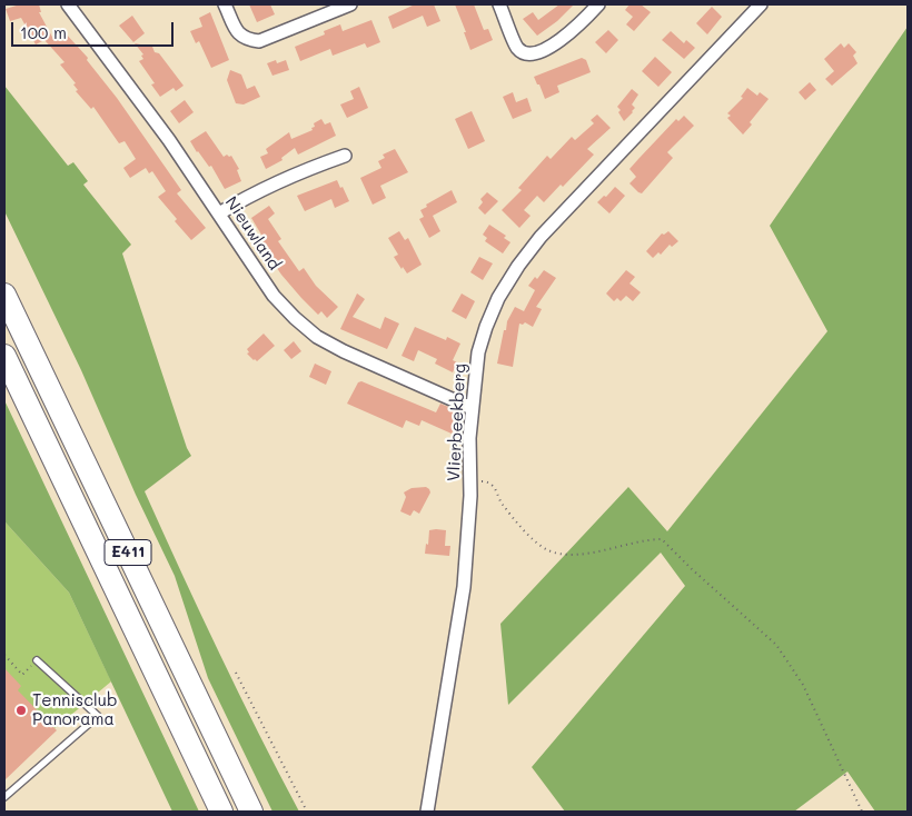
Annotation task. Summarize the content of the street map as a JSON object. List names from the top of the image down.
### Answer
{
  "streets": {
    "highway": ["E411"],
    "street": ["Nieuwland", "Vlierbeekberg"]
  },
  "crossings": [
    ["Nieuwland", "Vlierbeekberg"]
  ],
  "places": ["Tennisclub Panorama"],
  "scale_bar": "100 m"
}
